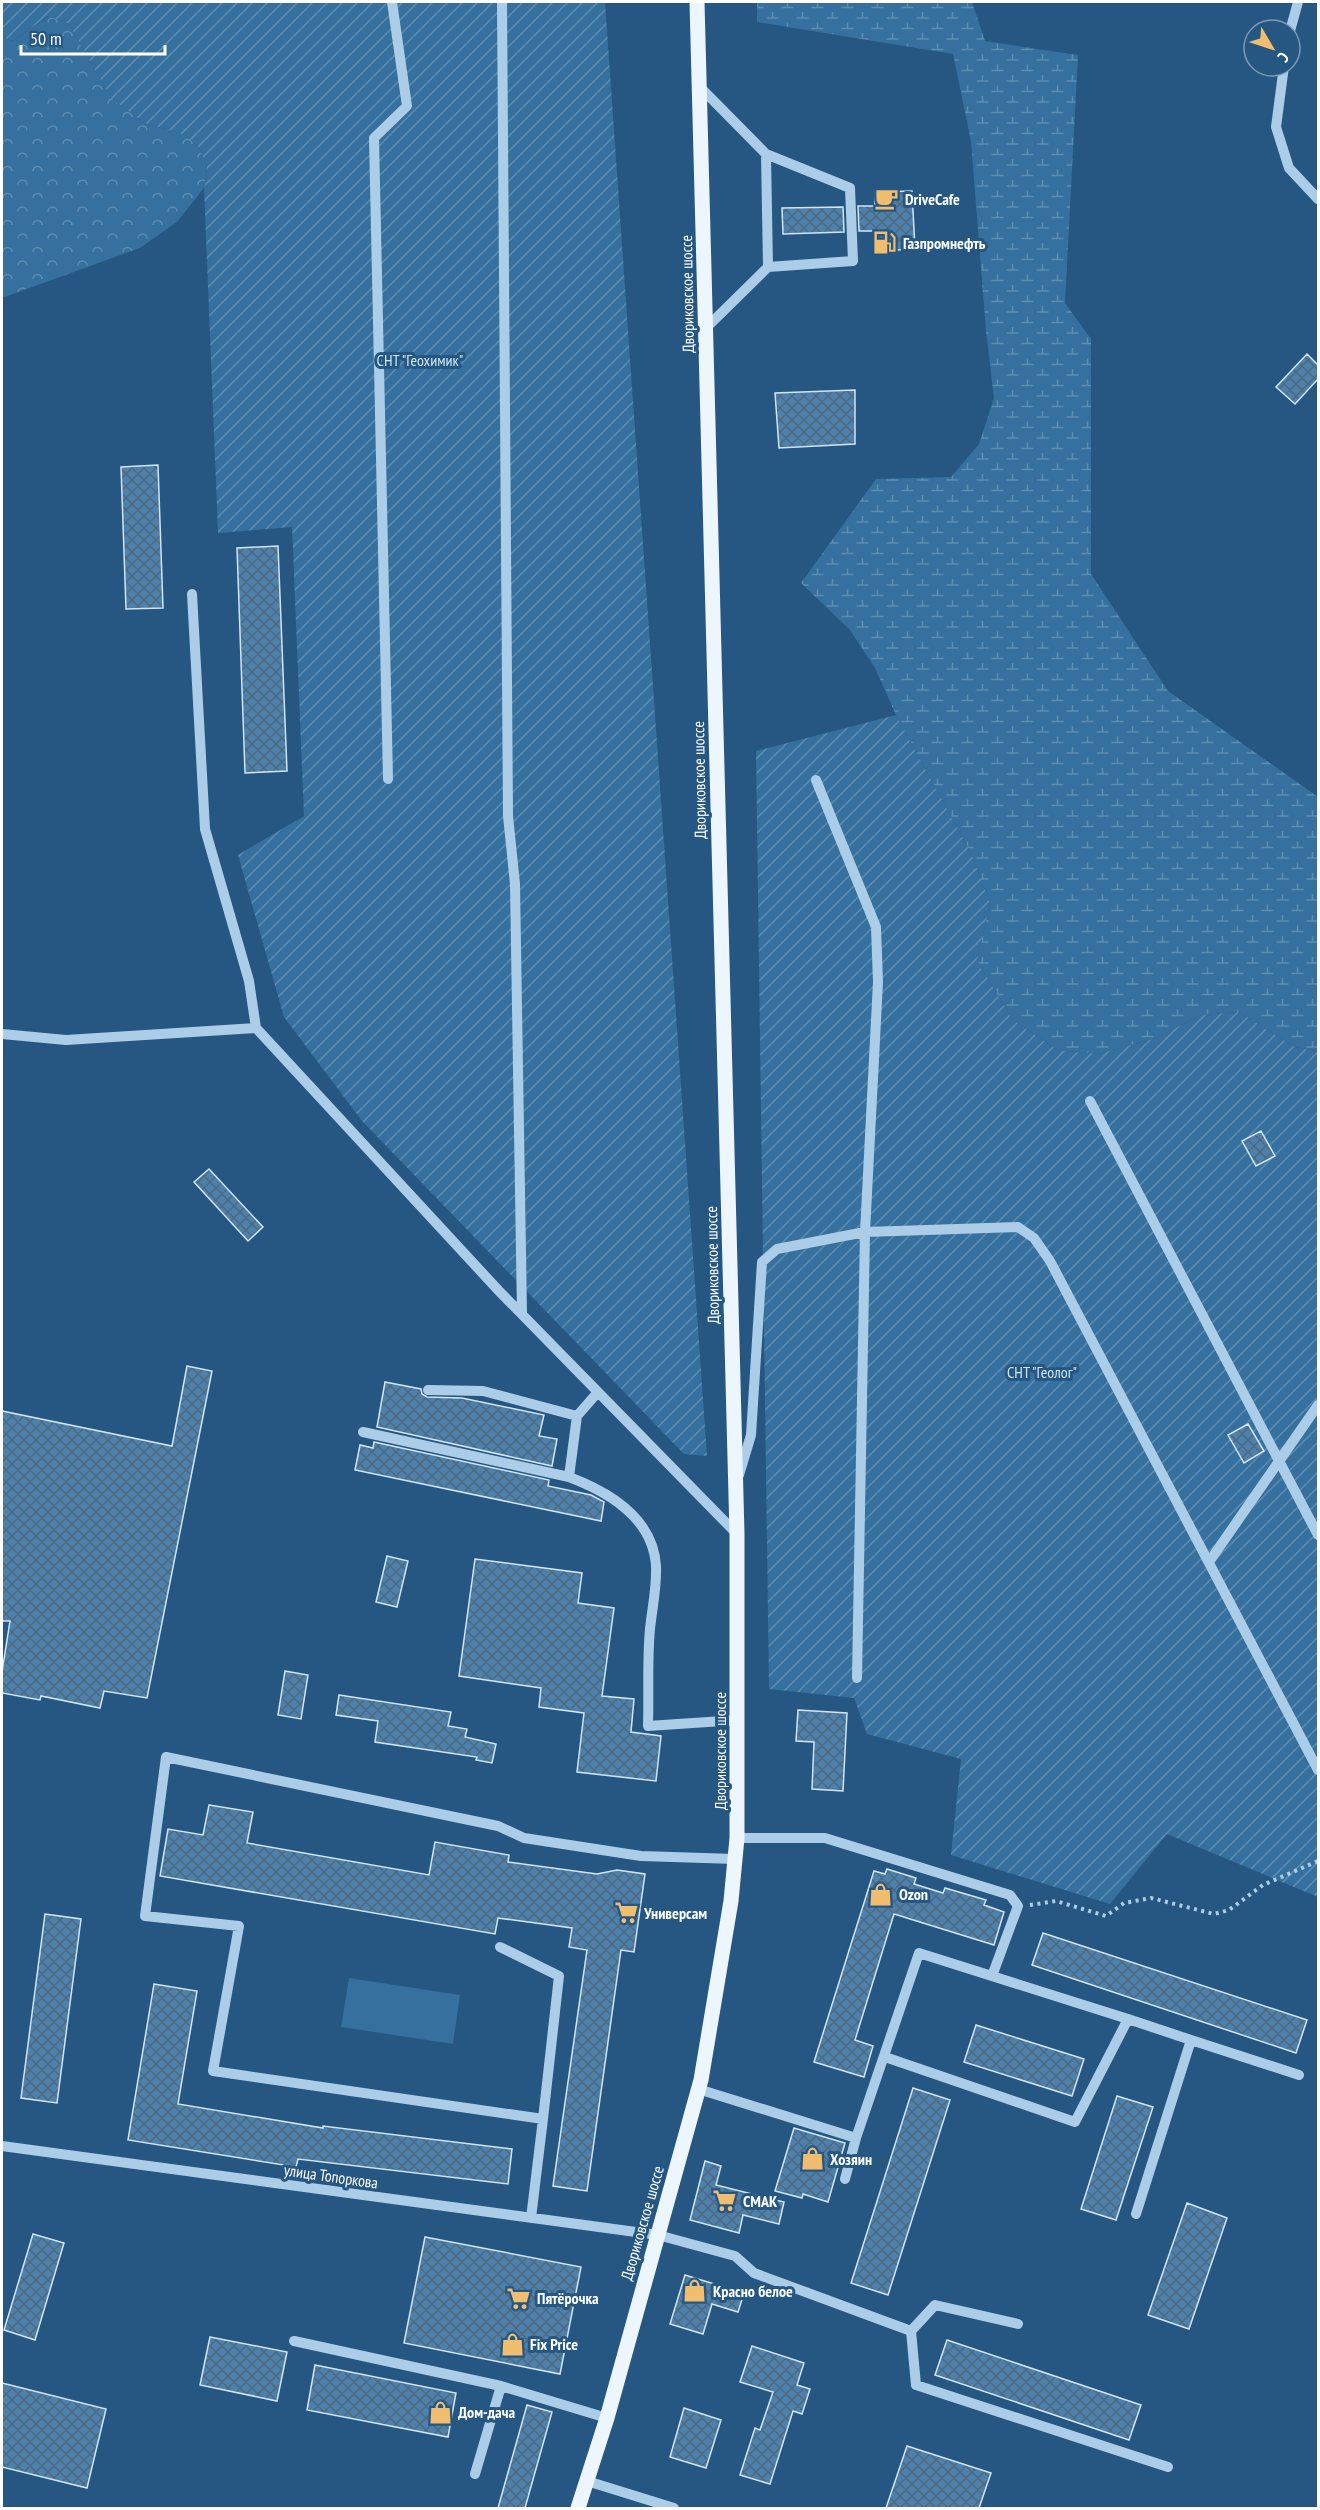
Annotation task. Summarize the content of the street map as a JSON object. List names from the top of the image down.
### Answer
{
  "streets": {
    "main road": ["Двориковское шоссе"],
    "street": ["улица Топоркова"]
  },
  "crossings": [
    ["Двориковское шоссе", "улица Топоркова"]
  ],
  "parks": ["СНТ \"Геохимик\"", "СНТ \"Геолог\""],
  "places": {
    "cafe": ["DriveCafe"],
    "fuel station": ["Газпромнефть"],
    "shop": [
      "Ozon",
      "Хозяин",
      "Красно белое",
      "Fix Price",
      "Дом-дача"
    ],
    "supermarket": ["Универсам", "СМАК", "Пятёрочка"]
  },
  "scale_bar": "50 m",
  "north": "bottom right"
}
